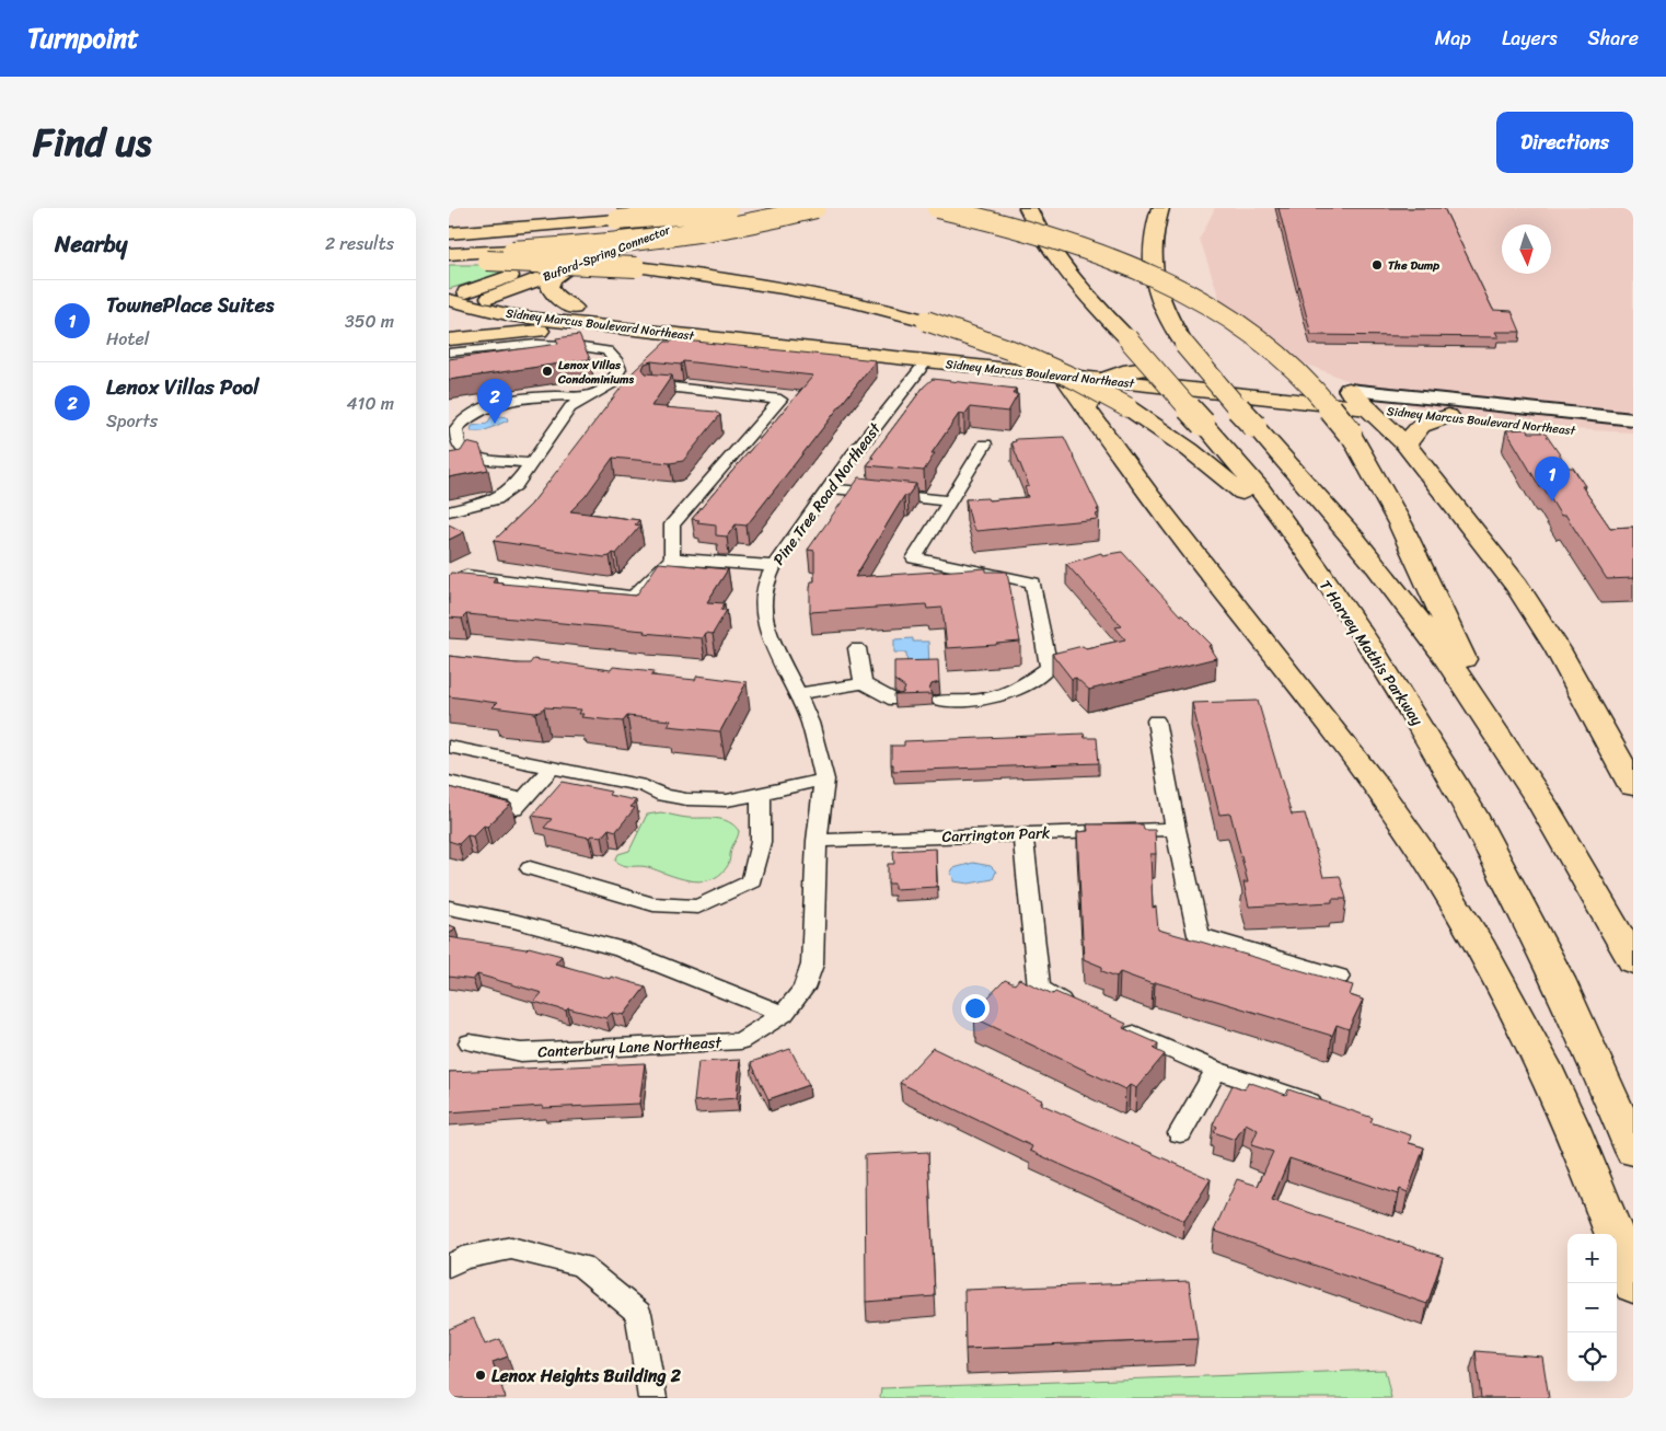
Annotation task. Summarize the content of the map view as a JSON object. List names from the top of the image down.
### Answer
{
  "streets": {
    "main road": ["Buford-Spring Connector", "Sidney Marcus Boulevard Northeast", "T Harvey Mathis Parkway"],
    "street": ["Pine Tree Road Northeast", "Carrington Park", "Canterbury Lane Northeast"]
  },
  "crossings": [
    ["Buford-Spring Connector", "Sidney Marcus Boulevard Northeast"],
    ["Sidney Marcus Boulevard Northeast", "Pine Tree Road Northeast"],
    ["Pine Tree Road Northeast", "Carrington Park"],
    ["Pine Tree Road Northeast", "Canterbury Lane Northeast"]
  ],
  "places": ["The Dump", "Lenox Villas Condominiums", "Lenox Heights Building 2"],
  "north": "bottom",
  "page": {
    "header": "Turnpoint",
    "nav": ["Map", "Layers", "Share"],
    "title": "Find us",
    "buttons": "Directions",
    "heading": ["Nearby", "2 results"],
    "list": [
      {
        "mark": "1",
        "name": "TownePlace Suites",
        "note": "Hotel",
        "value": "350 m"
      },
      {
        "mark": "2",
        "name": "Lenox Villas Pool",
        "note": "Sports",
        "value": "410 m"
      }
    ],
    "pins": ["2", "1"],
    "map_buttons": ["+", "−"]
  }
}
